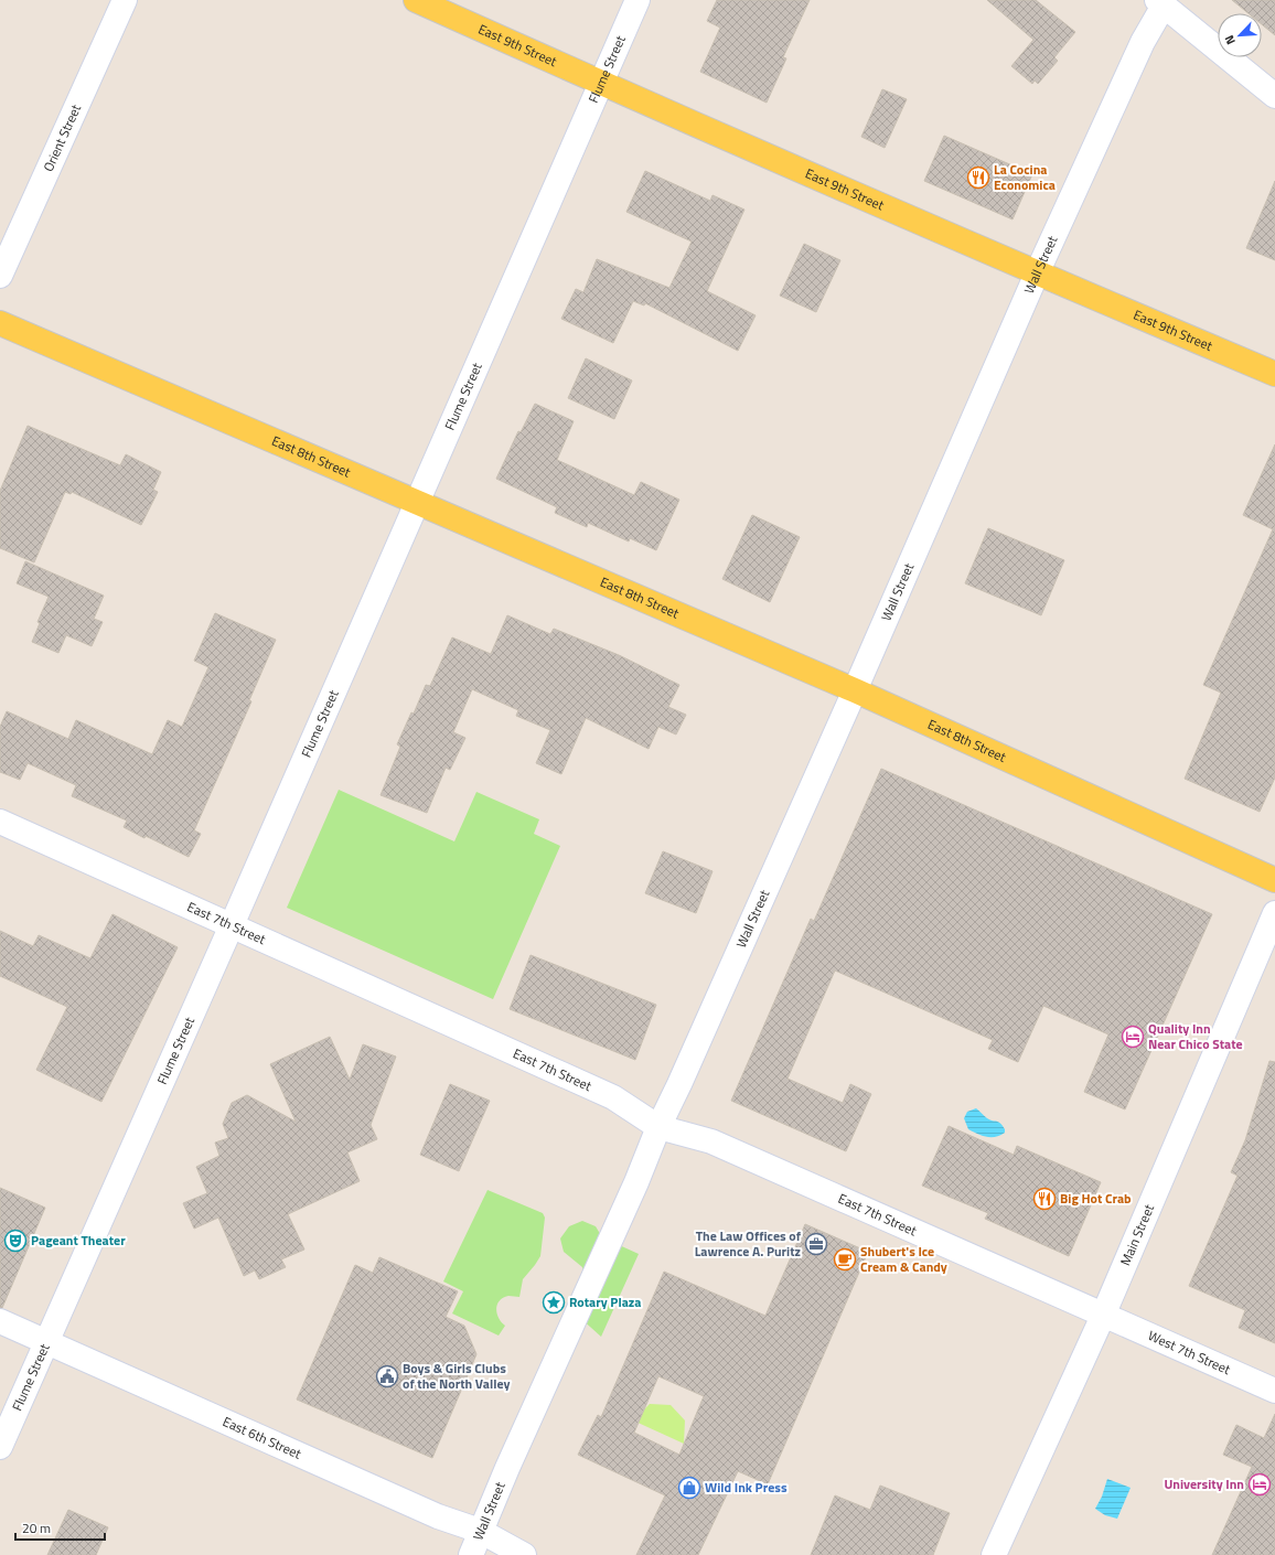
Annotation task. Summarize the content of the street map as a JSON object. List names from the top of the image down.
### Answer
{
  "streets": {
    "main road": ["East 9th Street", "East 8th Street"],
    "street": [
      "Flume Street",
      "Orient Street",
      "Wall Street",
      "East 7th Street",
      "Main Street",
      "West 7th Street",
      "East 6th Street"
    ]
  },
  "crossings": [
    ["East 9th Street", "Flume Street"],
    ["East 9th Street", "Wall Street"],
    ["Flume Street", "East 8th Street"],
    ["Flume Street", "East 7th Street"],
    ["Flume Street", "East 6th Street"],
    ["Wall Street", "East 8th Street"],
    ["Wall Street", "East 7th Street"],
    ["Wall Street", "East 6th Street"],
    ["East 7th Street", "Main Street"],
    ["East 7th Street", "West 7th Street"],
    ["Main Street", "West 7th Street"]
  ],
  "places": {
    "restaurant": ["La Cocina Economica", "Big Hot Crab"],
    "hotel": ["Quality Inn Near Chico State", "University Inn"],
    "theatre": ["Pageant Theater"],
    "office": ["The Law Offices of Lawrence A. Puritz"],
    "cafe": ["Shubert's Ice Cream & Candy"],
    "place": ["Rotary Plaza"],
    "public building": ["Boys & Girls Clubs of the North Valley"],
    "shop": ["Wild Ink Press"]
  },
  "scale_bar": "20 m",
  "north": "bottom left"
}
